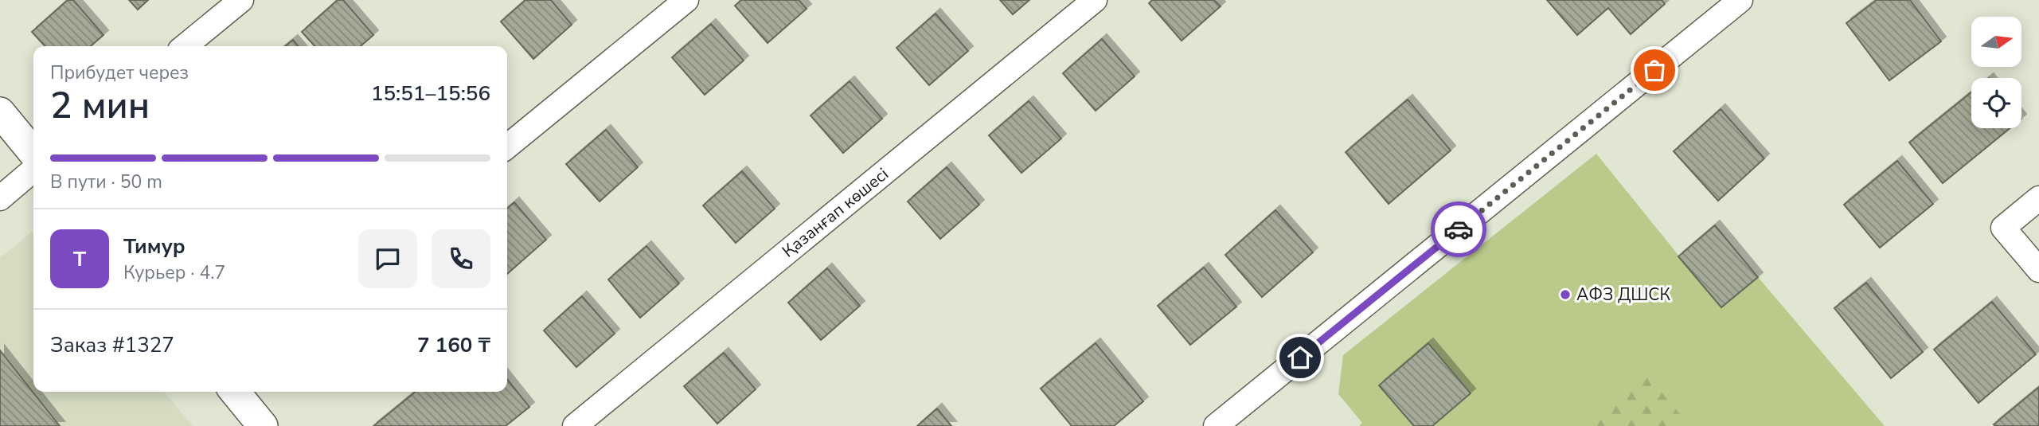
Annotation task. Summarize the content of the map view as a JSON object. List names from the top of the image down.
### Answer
{
  "streets": {
    "street": ["Қазанғап көшесі"]
  },
  "places": ["АФЗ ДШСК"],
  "north": "right",
  "page": {
    "heading": ["2 мин", "Прибудет через", "15:51–15:56"],
    "panel": [
      "Тимур",
      "Курьер · 4.7",
      "Заказ #1327",
      "7 160 ₸"
    ],
    "bar": "В пути · 50 m",
    "round": "Т"
  }
}
